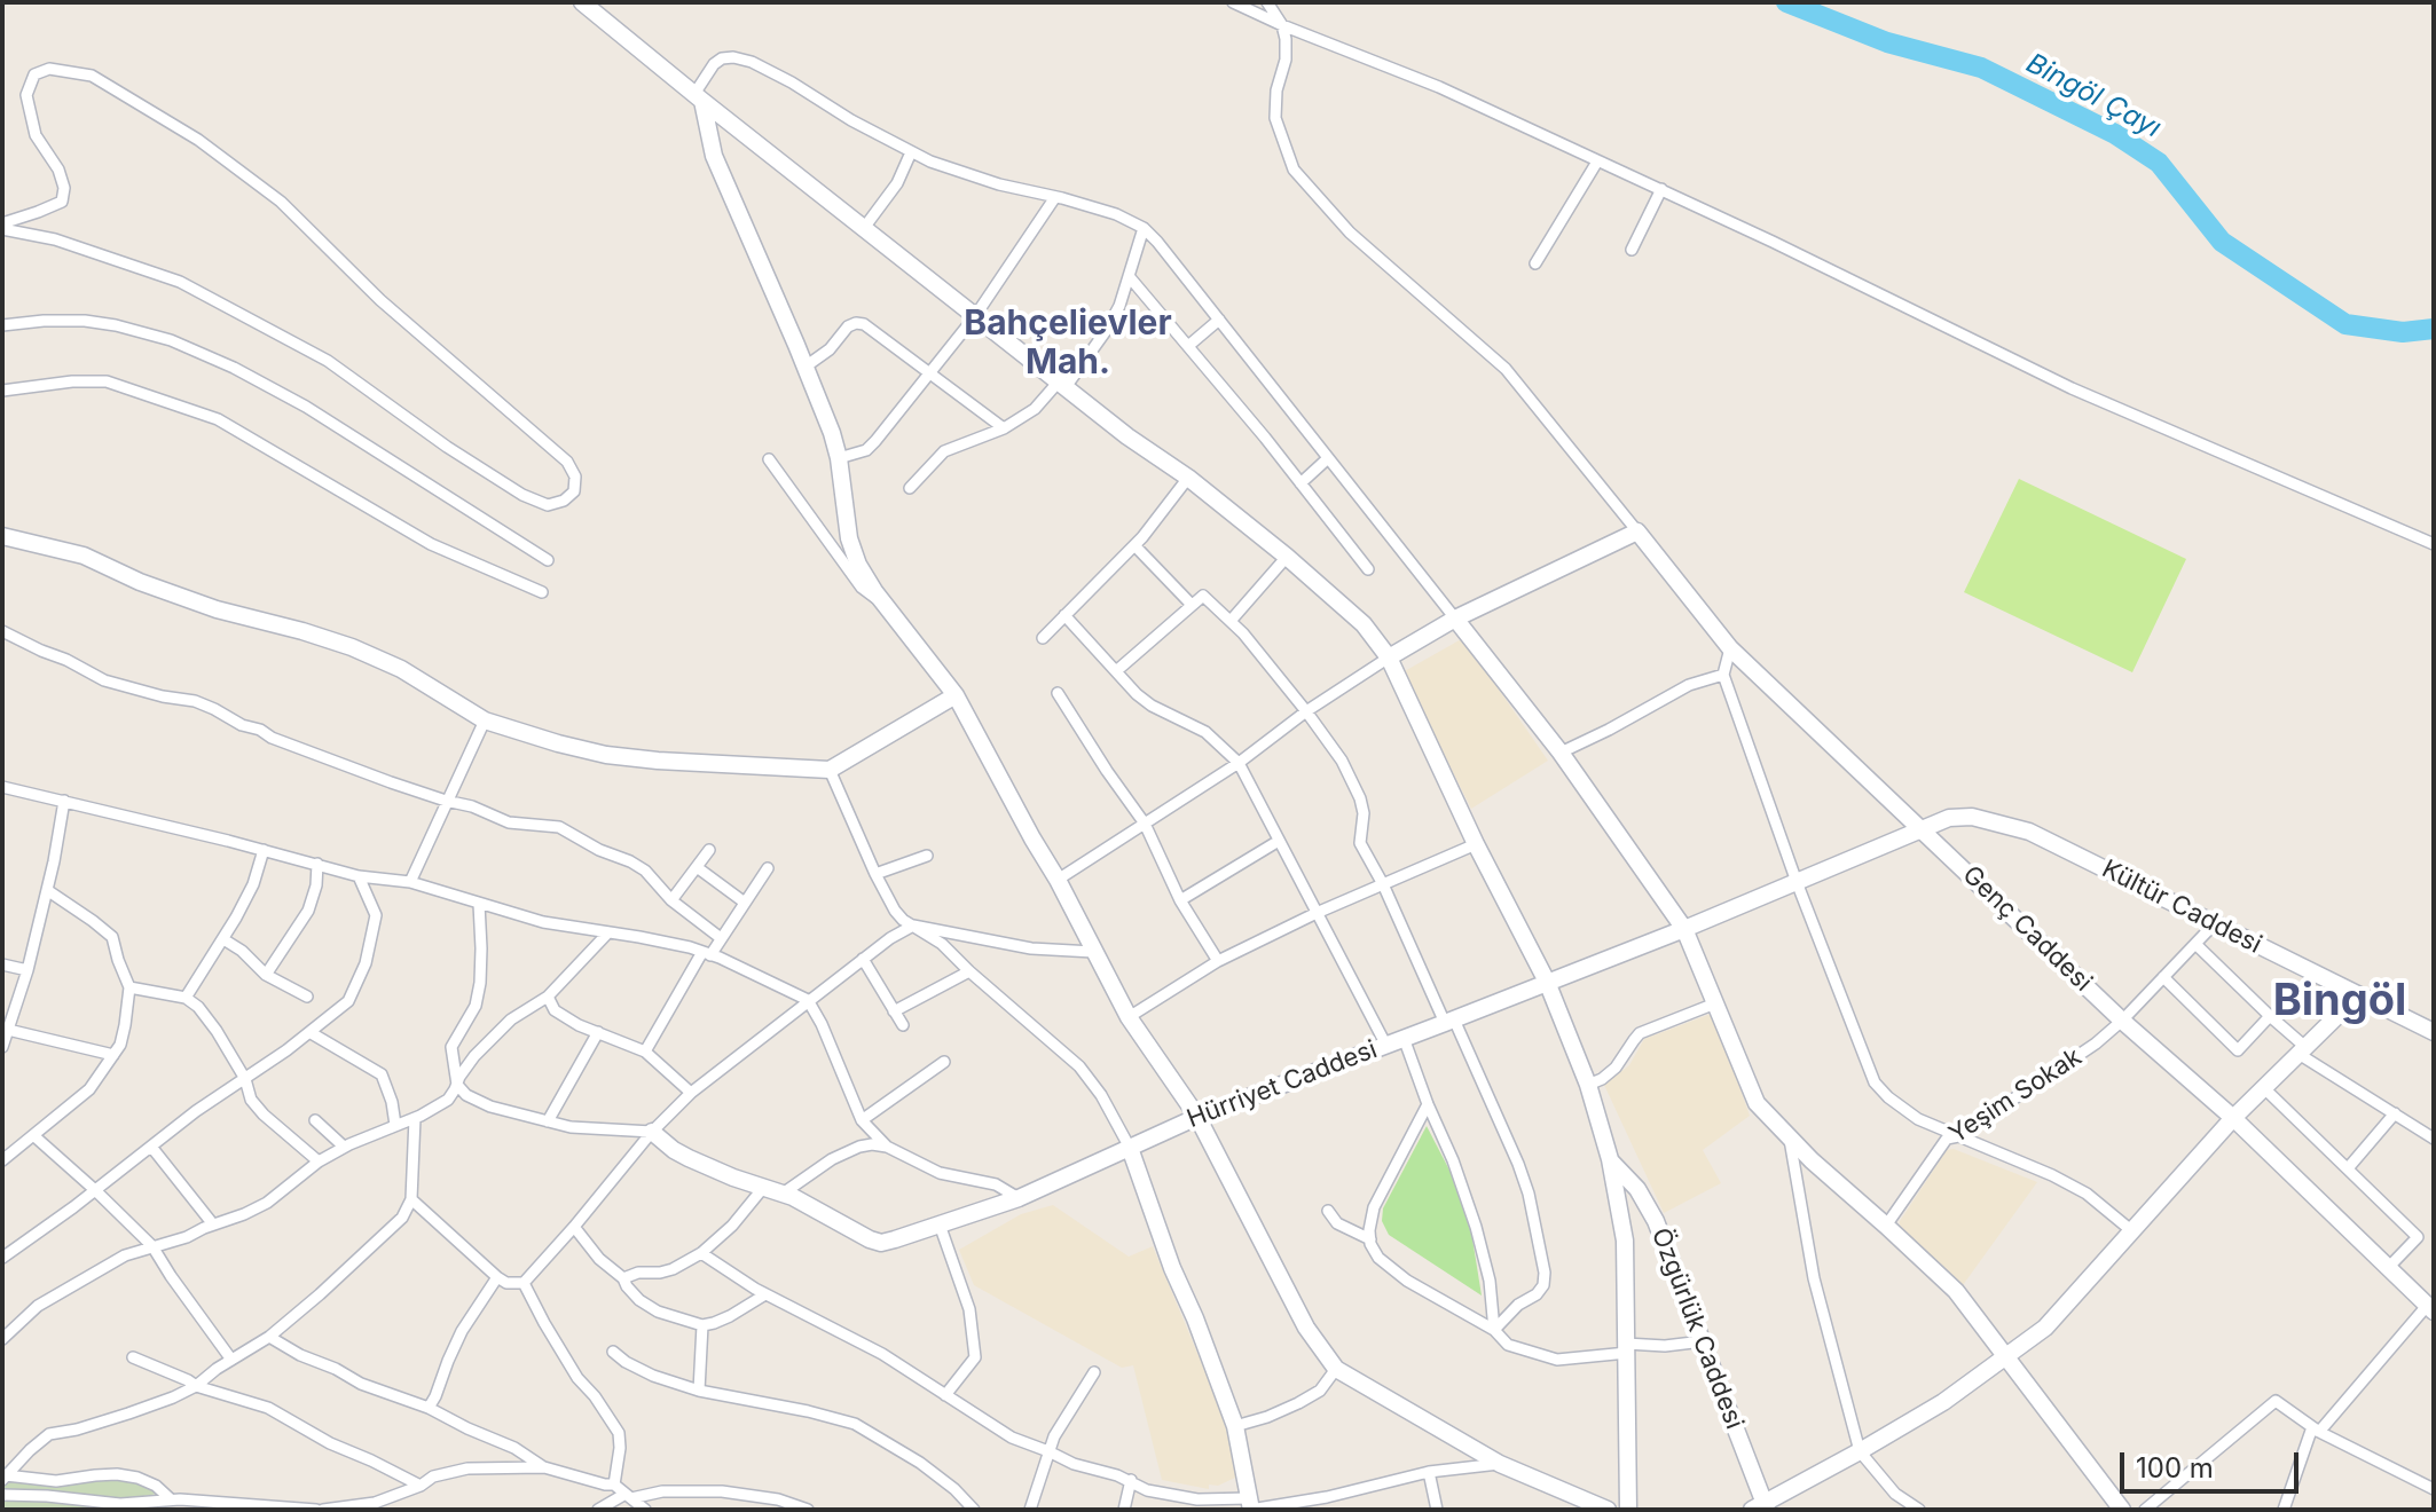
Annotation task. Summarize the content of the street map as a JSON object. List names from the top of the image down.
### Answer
{
  "streets": {
    "street": [
      "Kültür Caddesi",
      "Genç Caddesi",
      "Hürriyet Caddesi",
      "Yeşim Sokak",
      "Özgürlük Caddesi"
    ]
  },
  "crossings": [
    ["Kültür Caddesi", "Genç Caddesi"],
    ["Kültür Caddesi", "Hürriyet Caddesi"],
    ["Kültür Caddesi", "Yeşim Sokak"],
    ["Genç Caddesi", "Hürriyet Caddesi"],
    ["Genç Caddesi", "Yeşim Sokak"]
  ],
  "districts": ["Bahçelievler Mah.", "Bingöl"],
  "water": ["Bingöl Çayı"],
  "scale_bar": "100 m"
}
